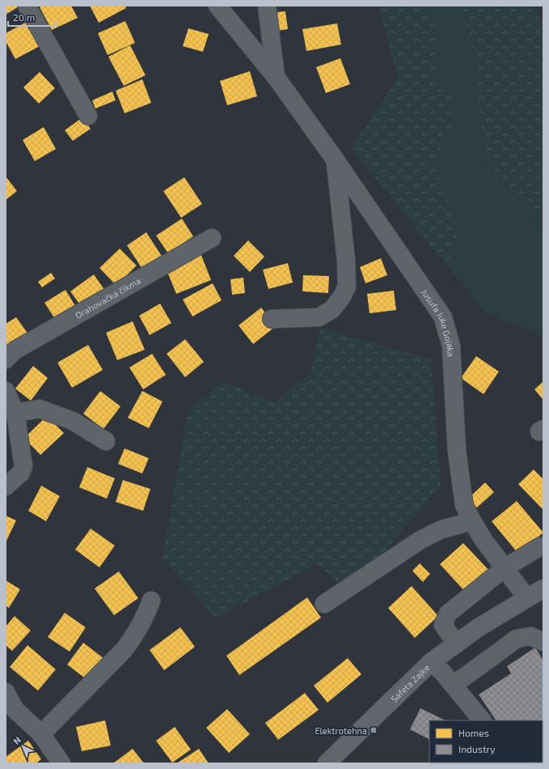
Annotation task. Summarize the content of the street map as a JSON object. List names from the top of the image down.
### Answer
{
  "streets": {
    "main road": ["Safeta Zajke"],
    "street": ["Orahovačka čikma", "Jusufa Juke Gojaka"]
  },
  "crossings": [
    ["Jusufa Juke Gojaka", "Safeta Zajke"]
  ],
  "places": {
    "transit": ["Elektrotehna"]
  },
  "legend": ["Homes", "Industry"],
  "scale_bar": "20 m",
  "north": "top left"
}
